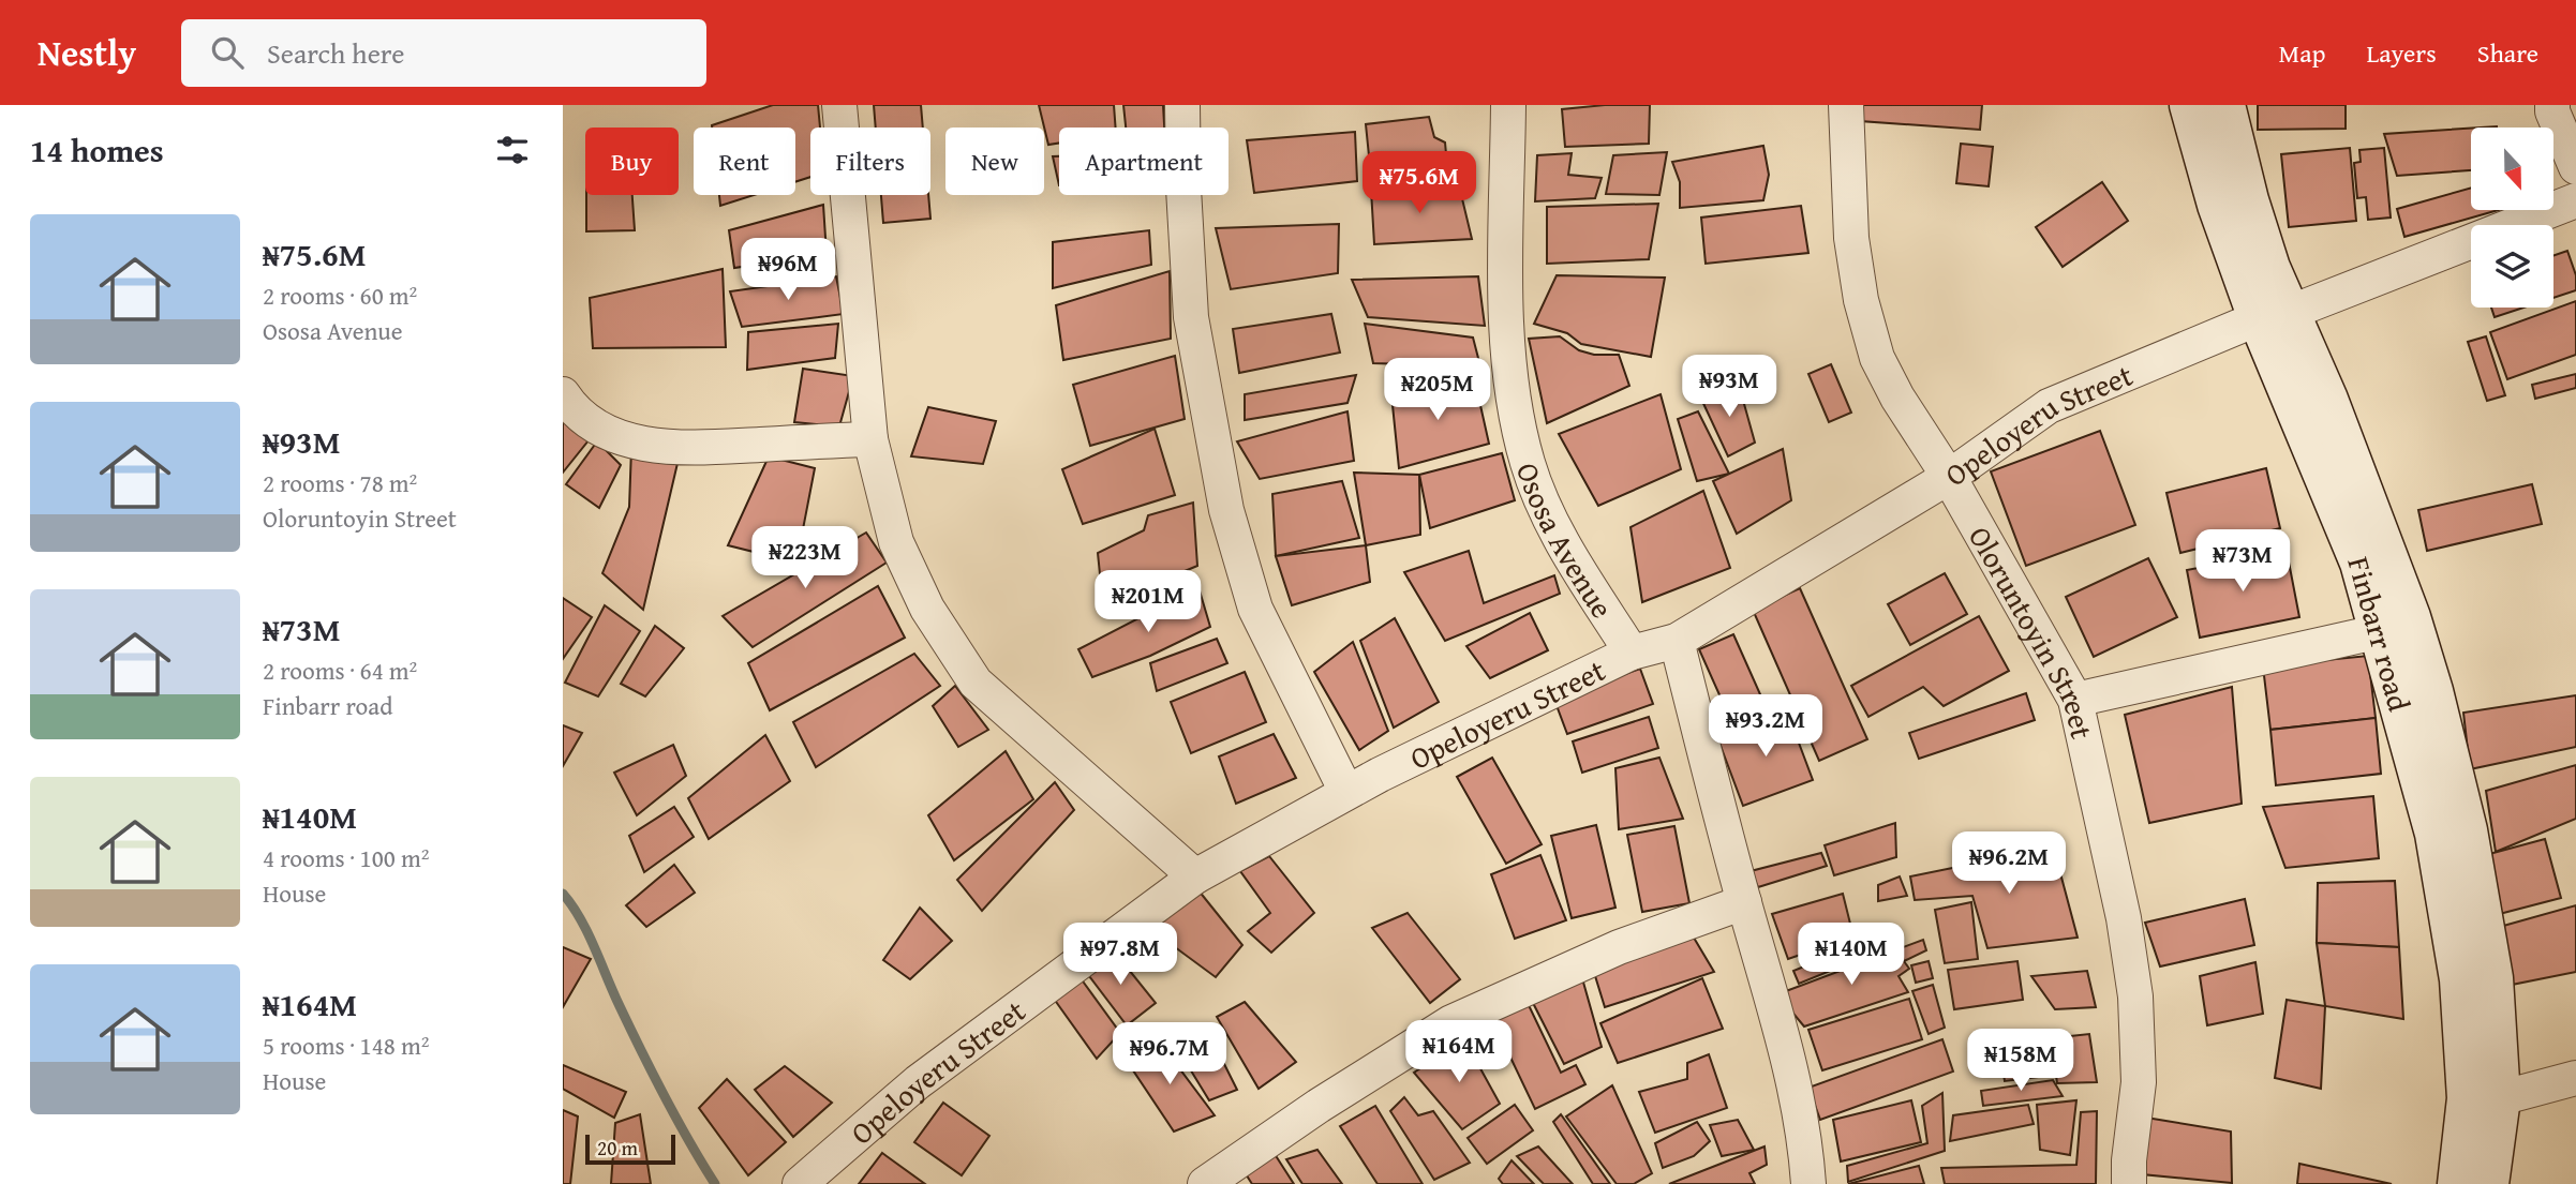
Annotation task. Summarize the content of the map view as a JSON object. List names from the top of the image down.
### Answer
{
  "streets": {
    "main road": ["Finbarr road"],
    "street": ["Opeloyeru Street", "Ososa Avenue", "Oloruntoyin Street"]
  },
  "crossings": [
    ["Opeloyeru Street", "Ososa Avenue"],
    ["Opeloyeru Street", "Oloruntoyin Street"],
    ["Opeloyeru Street", "Finbarr road"]
  ],
  "scale_bar": "20 m",
  "north": "bottom",
  "page": {
    "header": "Nestly",
    "search": "Search here",
    "nav": ["Map", "Layers", "Share"],
    "heading": "14 homes",
    "chip": [
      "Buy",
      "Rent",
      "Filters",
      "New",
      "Apartment"
    ],
    "price": [
      "₦75.6M",
      "₦96M",
      "₦93M",
      "₦205M",
      "₦223M",
      "₦73M",
      "₦201M",
      "₦93.2M",
      "₦96.2M",
      "₦97.8M",
      "₦140M",
      "₦164M",
      "₦96.7M",
      "₦158M"
    ],
    "list": [
      {
        "name": "₦75.6M",
        "note": "2 rooms · 60 m² · Ososa Avenue"
      },
      {
        "name": "₦93M",
        "note": "2 rooms · 78 m² · Oloruntoyin Street"
      },
      {
        "name": "₦73M",
        "note": "2 rooms · 64 m² · Finbarr road"
      },
      {
        "name": "₦140M",
        "note": "4 rooms · 100 m² · House"
      },
      {
        "name": "₦164M",
        "note": "5 rooms · 148 m² · House"
      }
    ],
    "scale": "20 m"
  }
}
